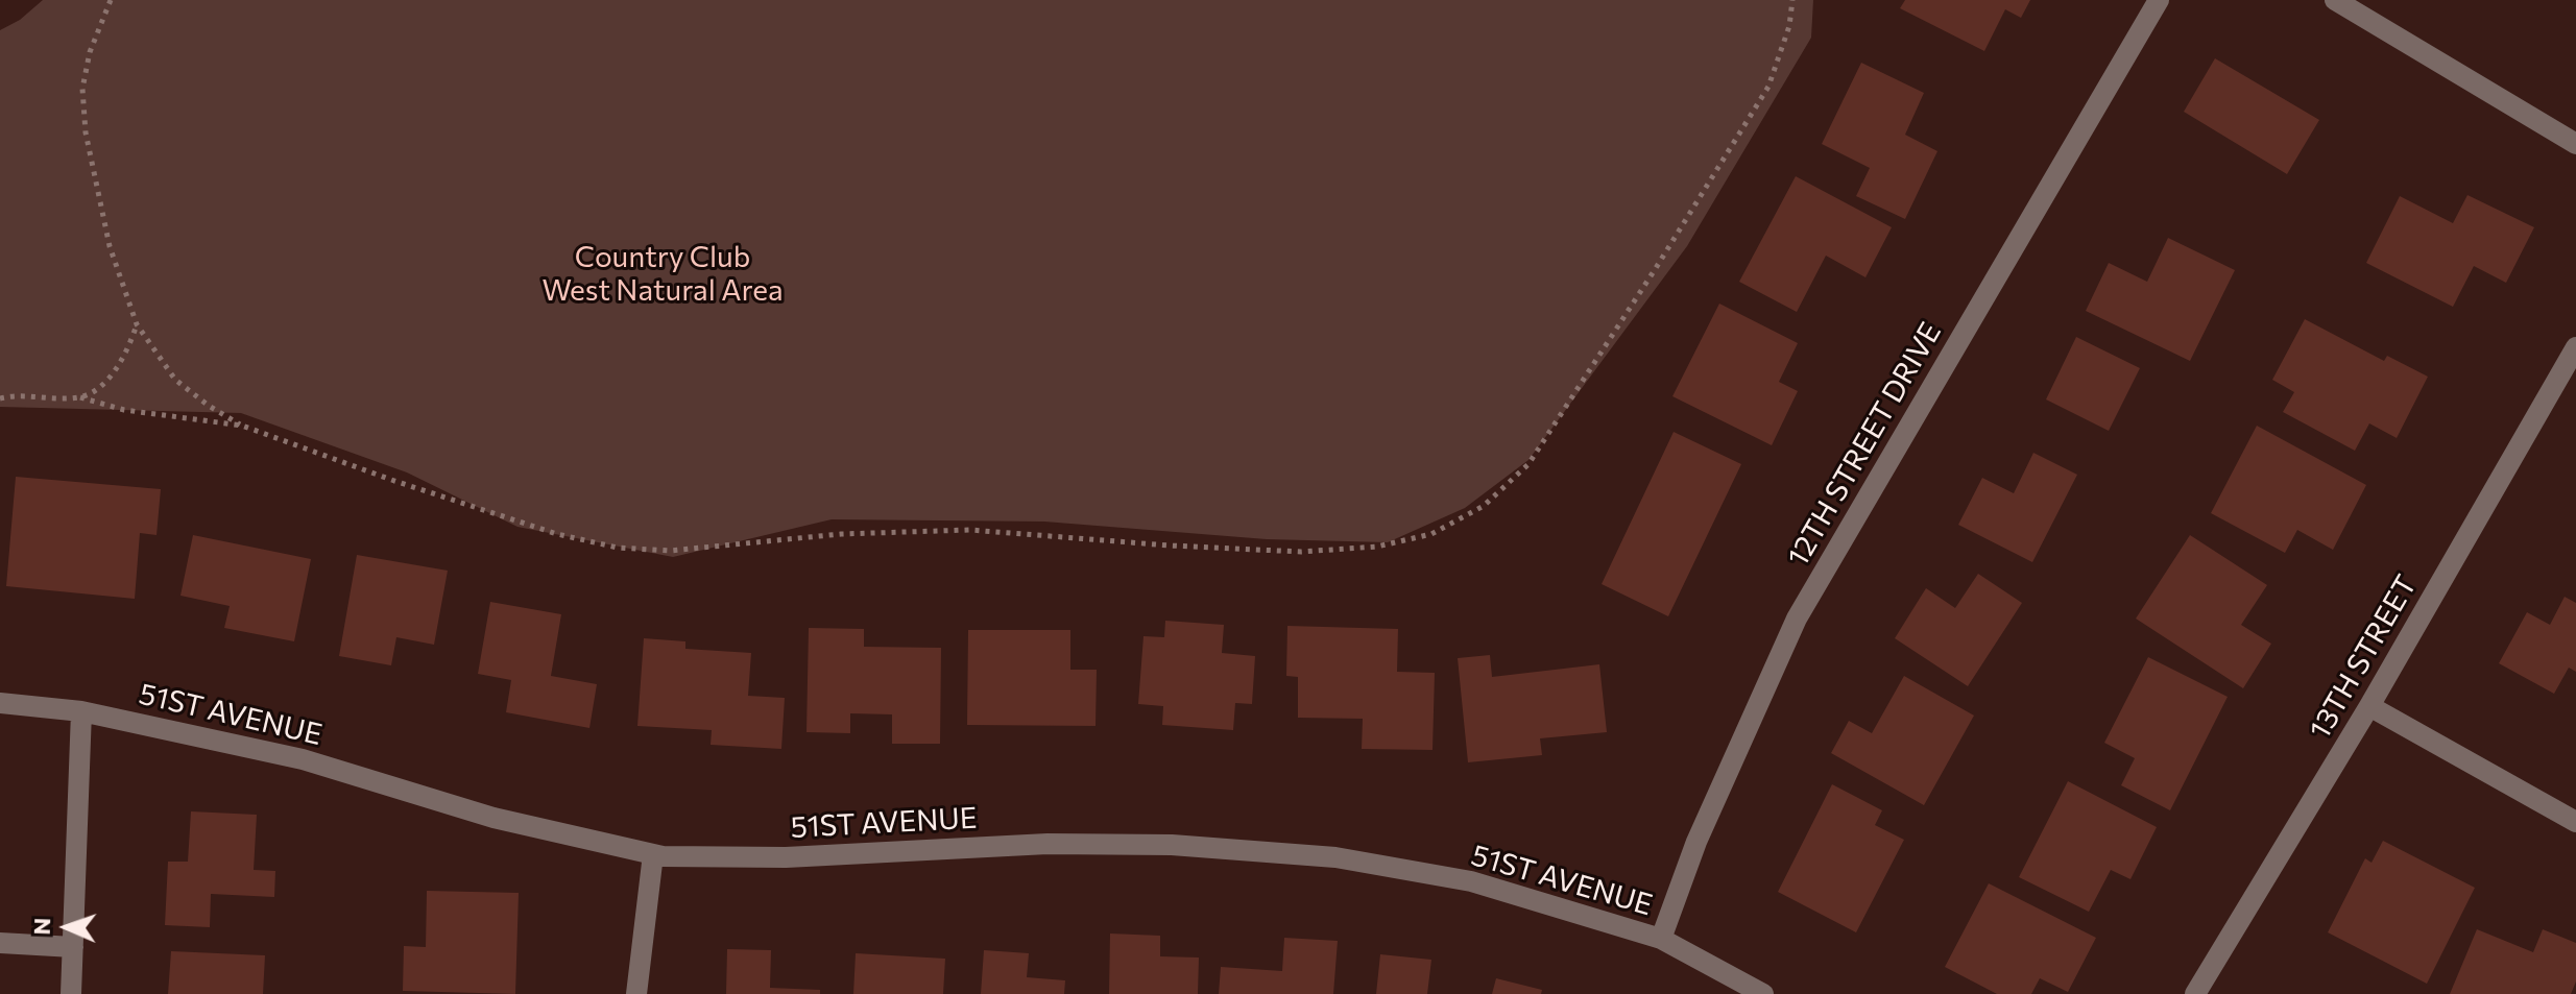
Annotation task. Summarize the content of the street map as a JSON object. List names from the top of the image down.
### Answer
{
  "streets": {
    "street": ["12TH STREET DRIVE", "13TH STREET", "51ST AVENUE"]
  },
  "crossings": [
    ["12TH STREET DRIVE", "51ST AVENUE"]
  ],
  "parks": ["Country Club West Natural Area"],
  "north": "left"
}
